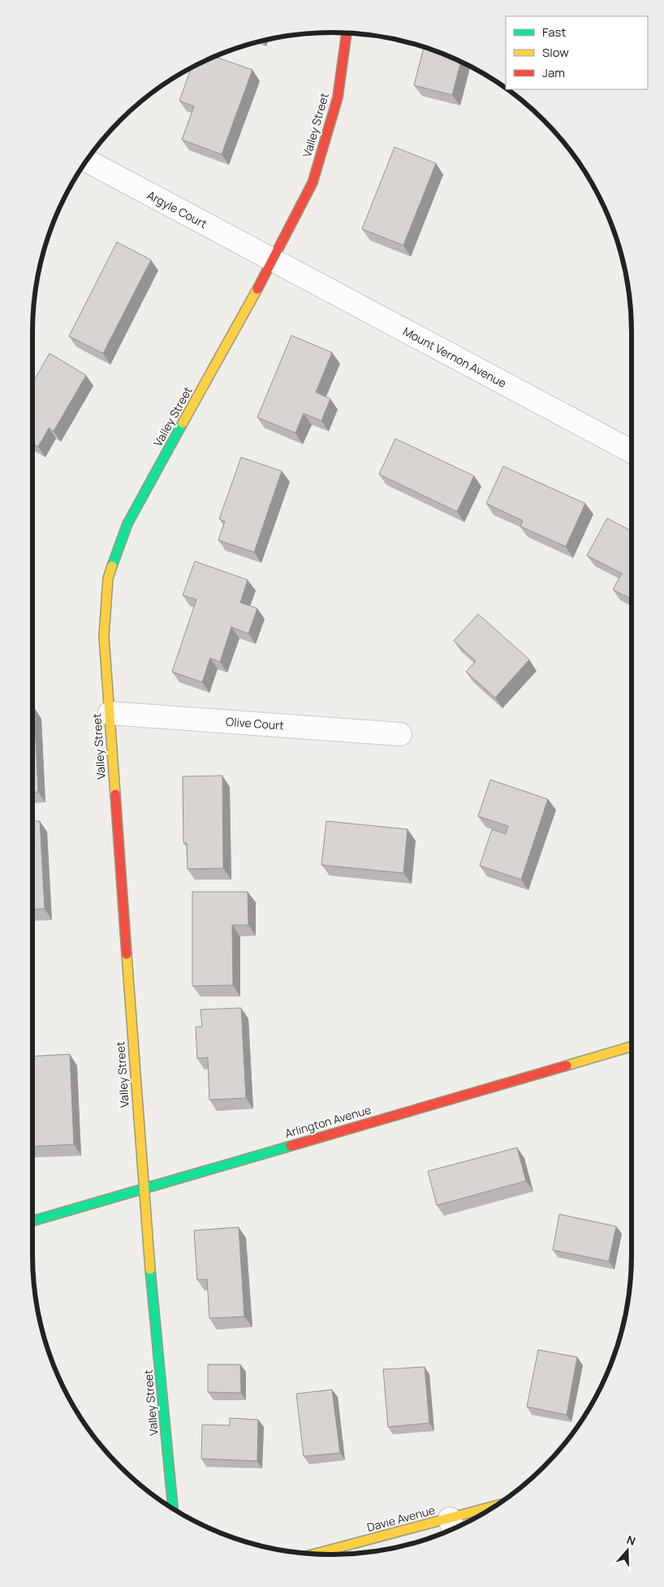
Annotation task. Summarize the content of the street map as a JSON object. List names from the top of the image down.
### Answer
{
  "streets": {
    "street": [
      "Valley Street",
      "Argyle Court",
      "Mount Vernon Avenue",
      "Olive Court",
      "Arlington Avenue",
      "Davie Avenue"
    ]
  },
  "crossings": [
    ["Valley Street", "Argyle Court"],
    ["Valley Street", "Mount Vernon Avenue"],
    ["Valley Street", "Olive Court"],
    ["Valley Street", "Arlington Avenue"],
    ["Argyle Court", "Mount Vernon Avenue"]
  ],
  "legend": ["Fast", "Slow", "Jam"],
  "north": "top"
}
